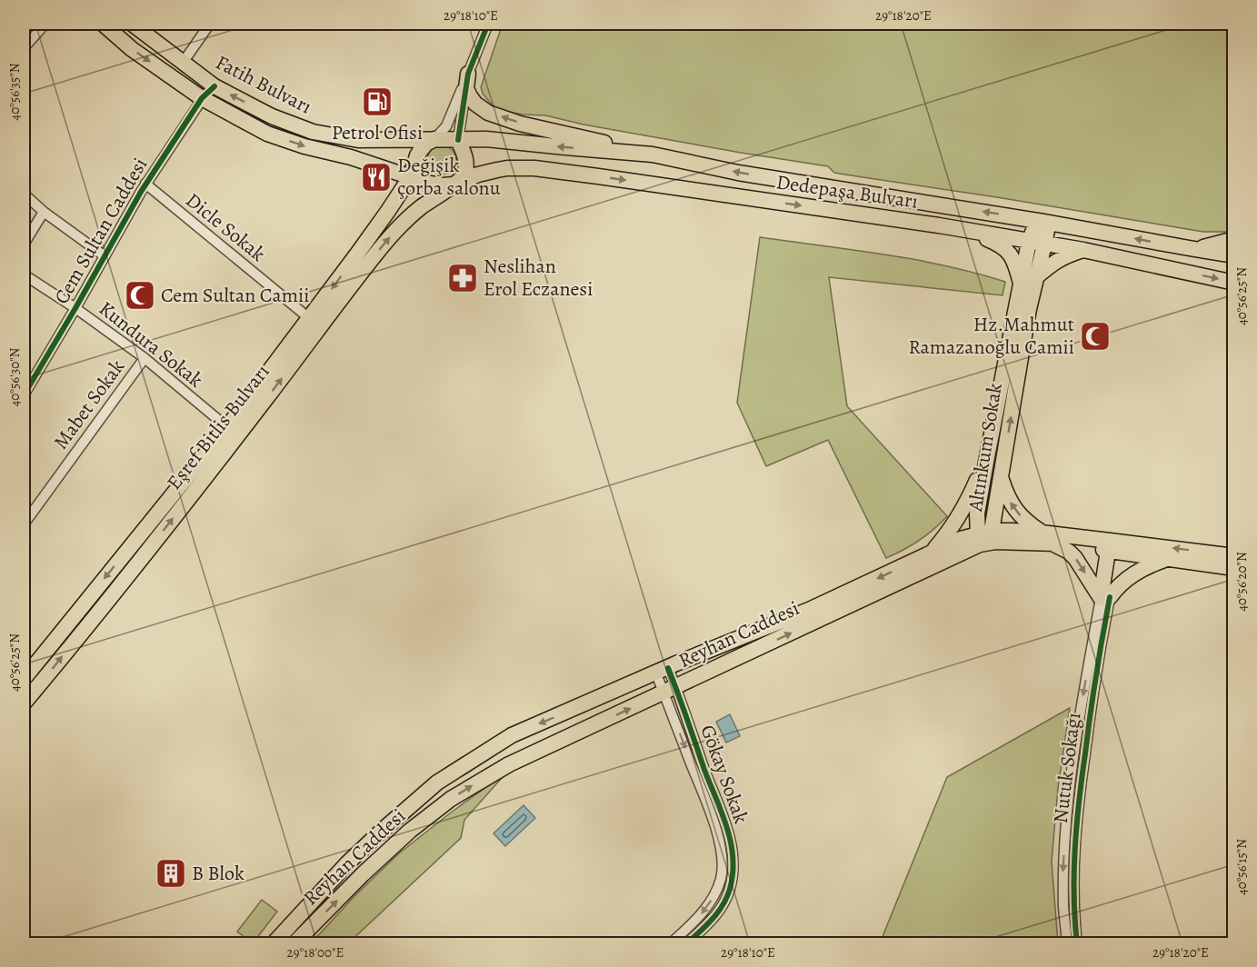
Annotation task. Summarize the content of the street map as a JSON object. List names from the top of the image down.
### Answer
{
  "streets": {
    "main road": [
      "Fatih Bulvarı",
      "Dedepaşa Bulvarı",
      "Eşref Bitlis Bulvarı",
      "Altınkum Sokak",
      "Reyhan Caddesi"
    ],
    "street": [
      "Dicle Sokak",
      "Cem Sultan Caddesi",
      "Kundura Sokak",
      "Mabet Sokak",
      "Nutuk Sokağı",
      "Gökay Sokak"
    ]
  },
  "crossings": [
    ["Fatih Bulvarı", "Dedepaşa Bulvarı"],
    ["Fatih Bulvarı", "Cem Sultan Caddesi"],
    ["Fatih Bulvarı", "Eşref Bitlis Bulvarı"],
    ["Dedepaşa Bulvarı", "Eşref Bitlis Bulvarı"],
    ["Dedepaşa Bulvarı", "Altınkum Sokak"],
    ["Dicle Sokak", "Cem Sultan Caddesi"],
    ["Dicle Sokak", "Eşref Bitlis Bulvarı"],
    ["Cem Sultan Caddesi", "Kundura Sokak"],
    ["Kundura Sokak", "Mabet Sokak"],
    ["Kundura Sokak", "Eşref Bitlis Bulvarı"],
    ["Altınkum Sokak", "Reyhan Caddesi"],
    ["Reyhan Caddesi", "Gökay Sokak"]
  ],
  "one_way": ["Gökay Sokak"],
  "places": {
    "fuel station": ["Petrol Ofisi"],
    "restaurant": ["Değişik çorba salonu"],
    "pharmacy": ["Neslihan Erol Eczanesi"],
    "mosque": ["Cem Sultan Camii", "Hz.Mahmut Ramazanoğlu Camii"],
    "building": ["B Blok"]
  },
  "coordinates": [
    "29°18'10\"E",
    "29°18'20\"E",
    "40°56'35\"N",
    "40°56'25\"N",
    "40°56'30\"N",
    "40°56'20\"N",
    "40°56'15\"N",
    "29°18'00\"E"
  ]
}
